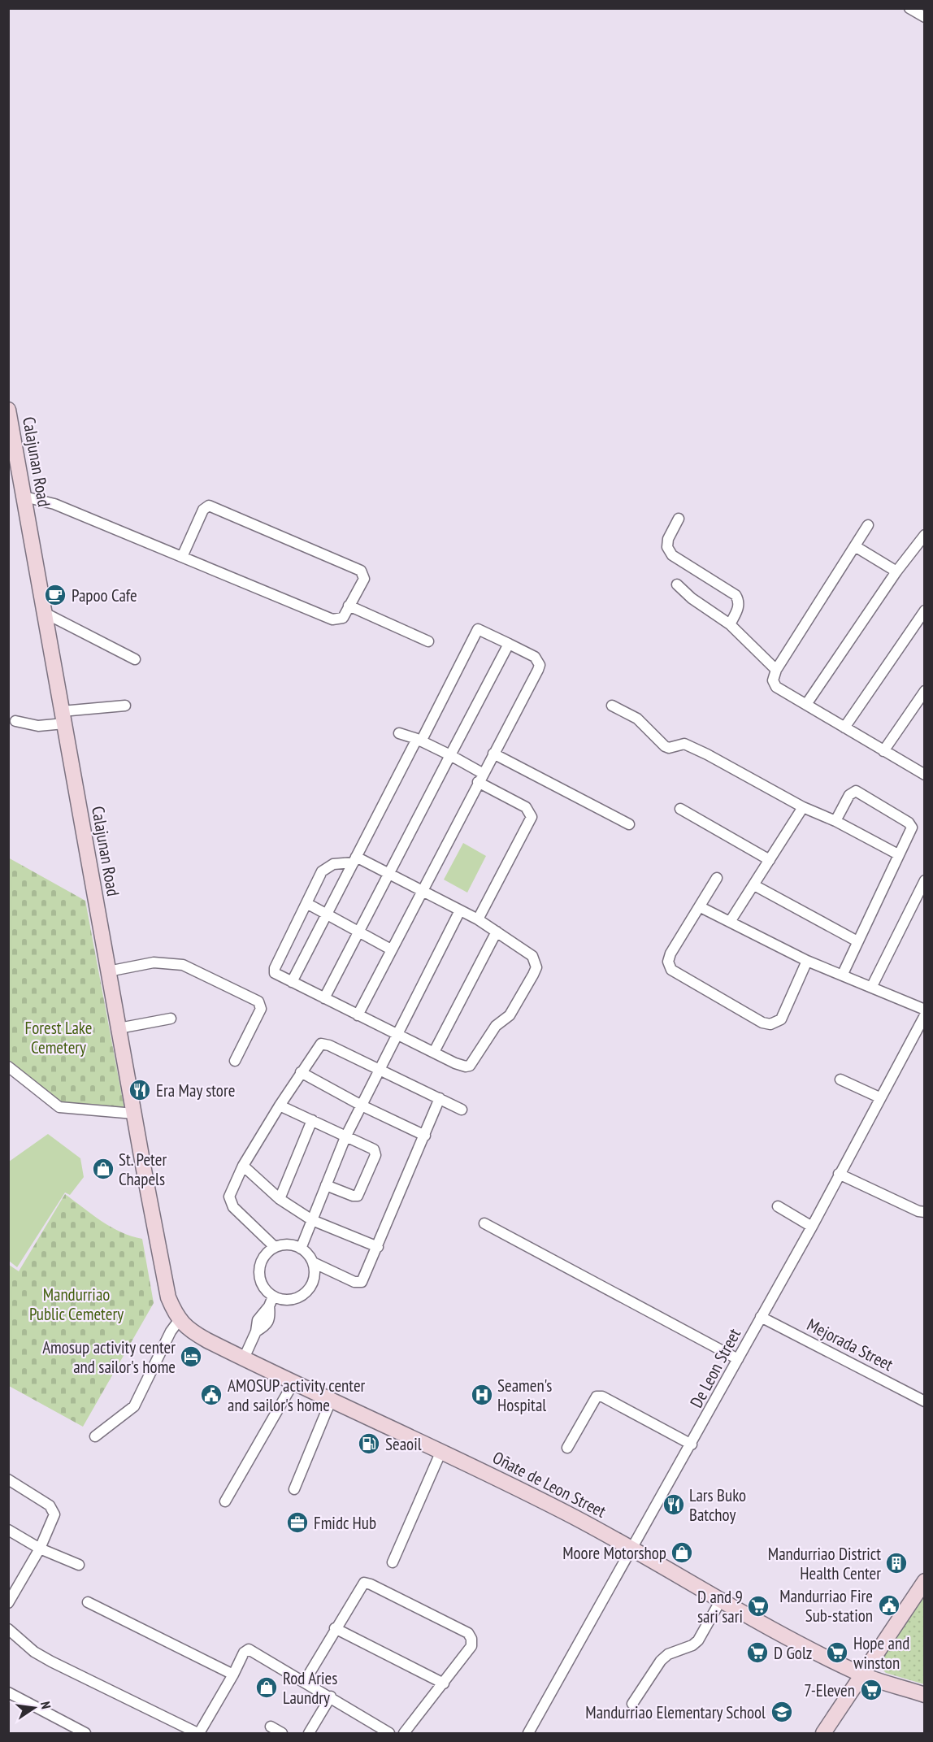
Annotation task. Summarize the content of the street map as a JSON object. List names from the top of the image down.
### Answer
{
  "streets": {
    "main road": ["Calajunan Road", "Oñate de Leon Street"],
    "street": ["Mejorada Street", "De Leon Street"]
  },
  "crossings": [
    ["Calajunan Road", "Oñate de Leon Street"],
    ["Mejorada Street", "De Leon Street"],
    ["De Leon Street", "Oñate de Leon Street"]
  ],
  "parks": ["Forest Lake Cemetery", "Mandurriao Public Cemetery"],
  "places": {
    "cafe": ["Papoo Cafe"],
    "restaurant": ["Era May store", "Lars Buko Batchoy"],
    "shop": ["St. Peter Chapels", "Moore Motorshop", "Rod Aries Laundry"],
    "hotel": ["Amosup activity center and sailor's home"],
    "public building": ["AMOSUP activity center and sailor's home", "Mandurriao Fire Sub-station"],
    "hospital": ["Seamen's Hospital"],
    "fuel station": ["Seaoil"],
    "office": ["Fmidc Hub"],
    "building": ["Mandurriao District Health Center"],
    "supermarket": [
      "D and 9 sari sari",
      "D Golz",
      "Hope and winston",
      "7-Eleven"
    ],
    "school or university": ["Mandurriao Elementary School"]
  },
  "north": "right"
}
